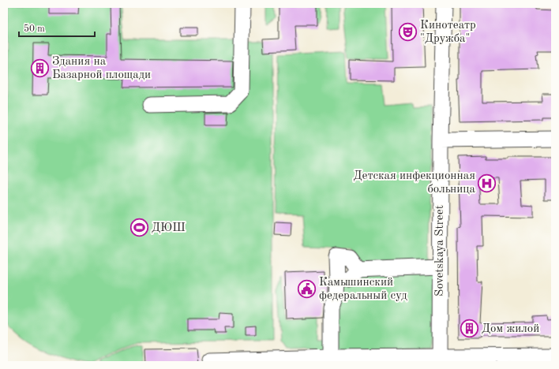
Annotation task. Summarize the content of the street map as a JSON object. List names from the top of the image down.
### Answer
{
  "streets": {
    "street": ["Sovetskaya Street"]
  },
  "places": {
    "theatre": ["Кинотеатр \"Дружба\""],
    "building": ["Здания на Базарной площади", "Дом жилой"],
    "hospital": ["Детская инфекционная больница"],
    "sports": ["ДЮШ"],
    "public building": ["Камышинский федеральный суд"]
  },
  "scale_bar": "50 m"
}
